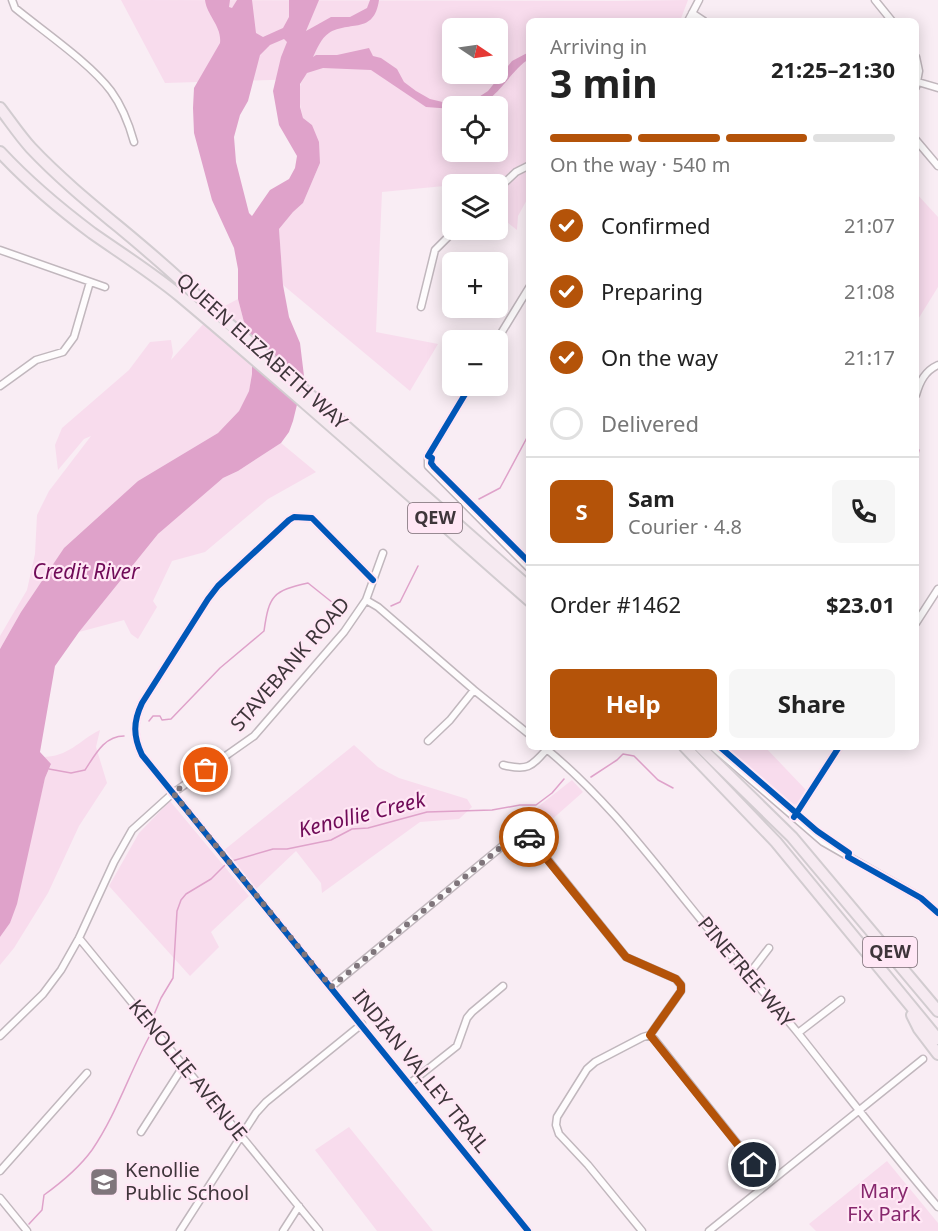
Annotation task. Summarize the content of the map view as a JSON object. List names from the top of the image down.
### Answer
{
  "streets": {
    "highway": ["QUEEN ELIZABETH WAY", "QEW"],
    "street": [
      "STAVEBANK ROAD",
      "PINETREE WAY",
      "KENOLLIE AVENUE",
      "INDIAN VALLEY TRAIL"
    ]
  },
  "crossings": [
    ["STAVEBANK ROAD", "KENOLLIE AVENUE"],
    ["STAVEBANK ROAD", "INDIAN VALLEY TRAIL"]
  ],
  "water": ["Credit River", "Kenollie Creek"],
  "parks": ["Mary Fix Park"],
  "places": {
    "school or university": ["Kenollie Public School"]
  },
  "north": "right",
  "page": {
    "map_buttons": ["+", "−"],
    "heading": ["3 min", "Arriving in", "21:25–21:30"],
    "panel": [
      "Sam",
      "Courier · 4.8",
      "Order #1462",
      "$23.01"
    ],
    "bar": "On the way · 540 m",
    "list": [
      ["Confirmed", "21:07"],
      ["Preparing", "21:08"],
      ["On the way", "21:17"],
      "Delivered"
    ],
    "round": "S",
    "buttons": ["Help", "Share"]
  }
}
